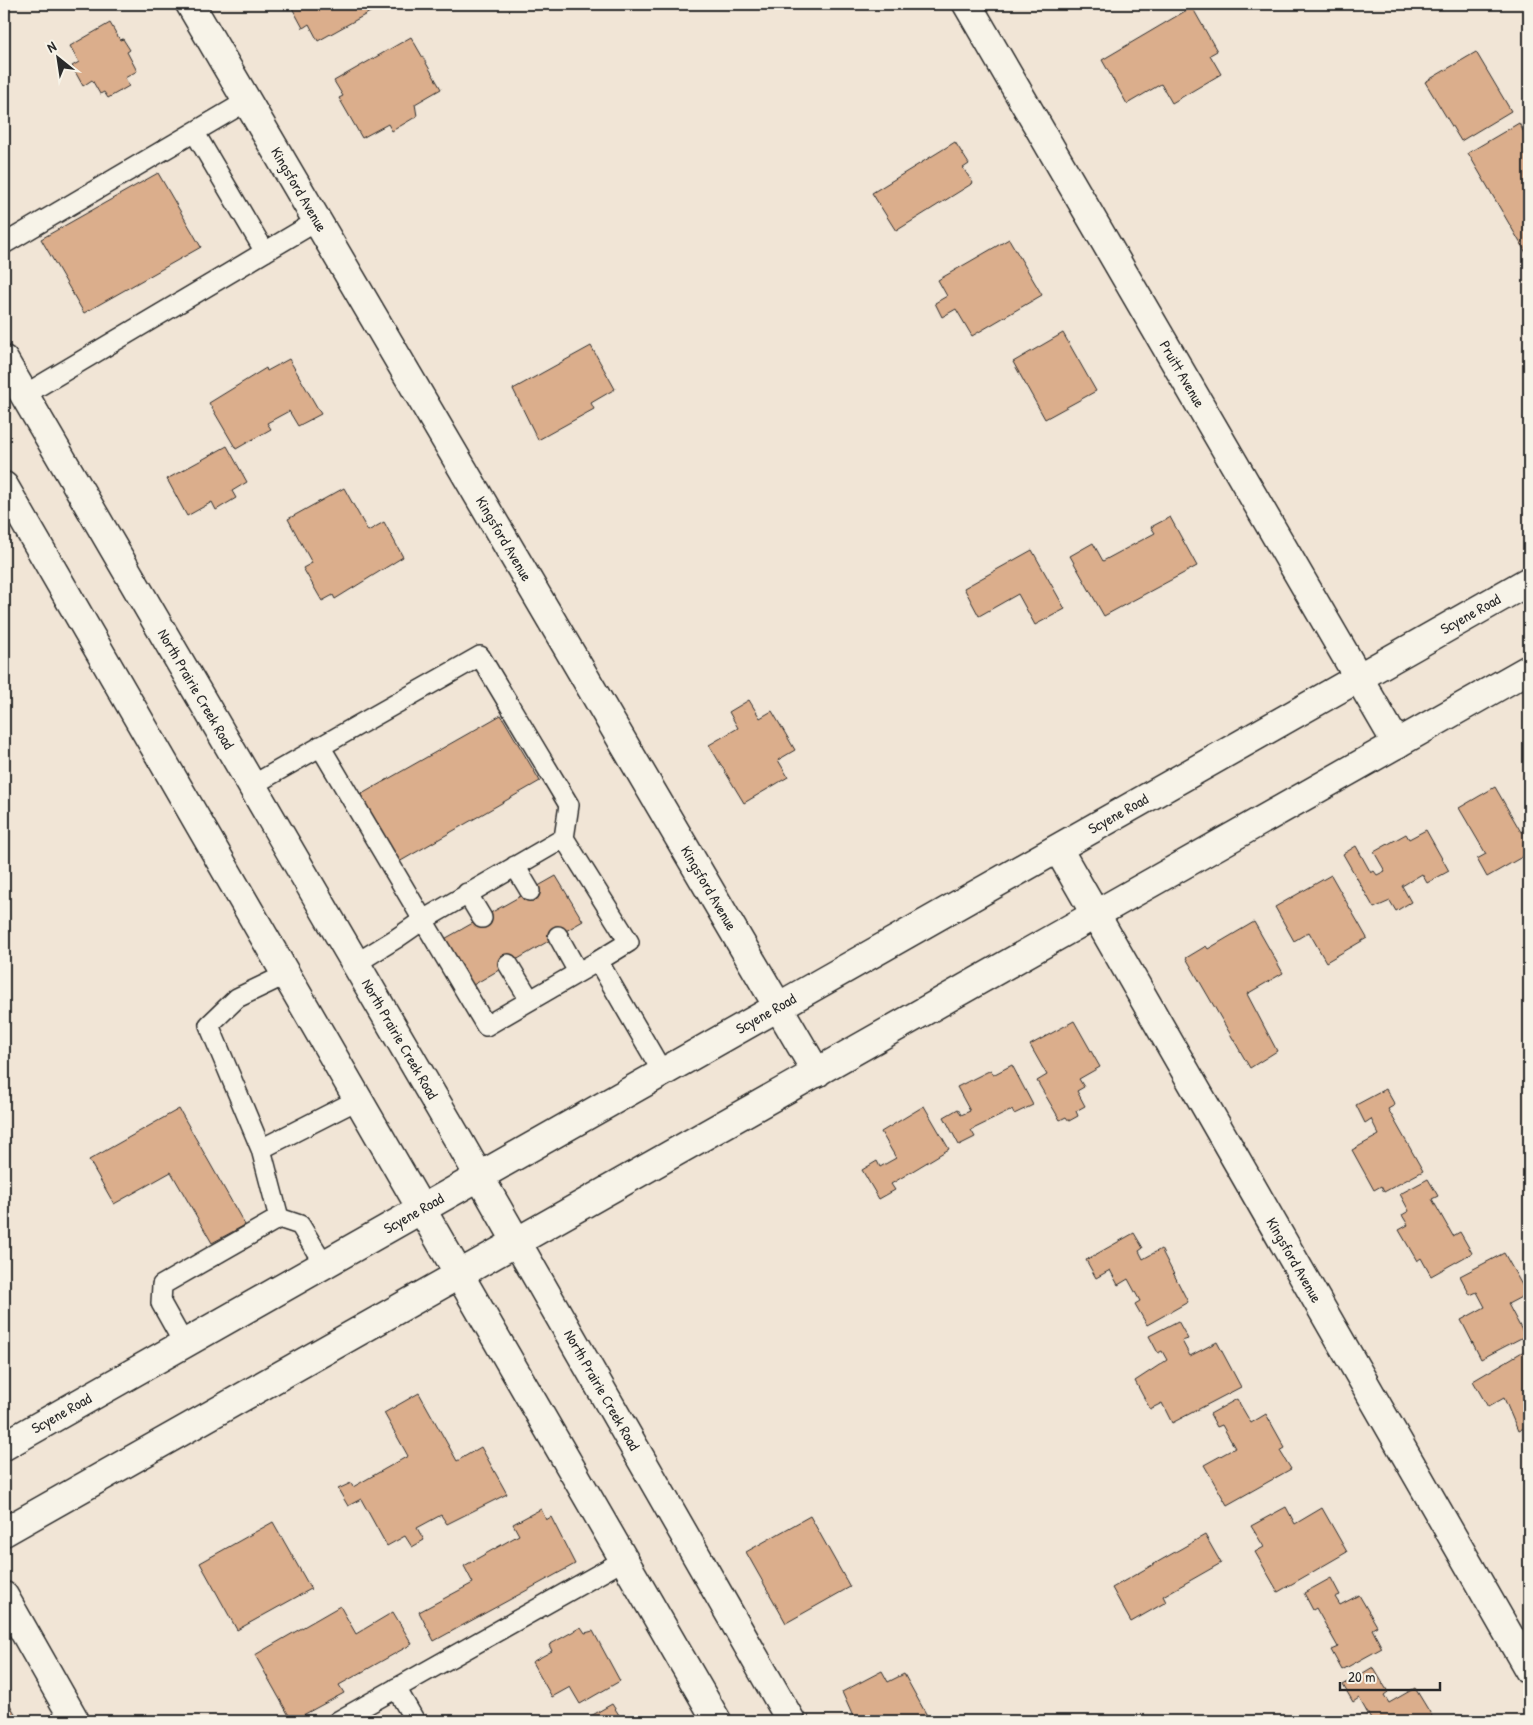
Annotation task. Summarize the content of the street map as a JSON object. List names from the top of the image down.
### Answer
{
  "streets": {
    "main road": [
      "Kingsford Avenue",
      "Pruitt Avenue",
      "Scyene Road",
      "North Prairie Creek Road"
    ]
  },
  "crossings": [
    ["Kingsford Avenue", "Scyene Road"],
    ["Pruitt Avenue", "Scyene Road"],
    ["Scyene Road", "North Prairie Creek Road"]
  ],
  "scale_bar": "20 m",
  "north": "top left"
}
